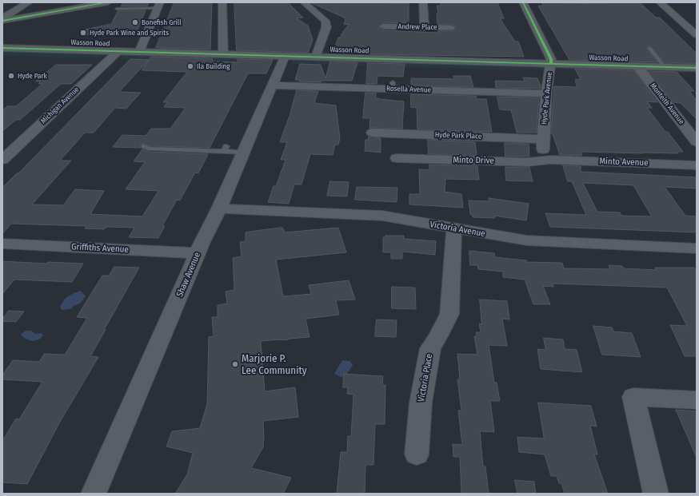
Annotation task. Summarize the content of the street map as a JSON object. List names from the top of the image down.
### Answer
{
  "streets": {
    "street": [
      "Andrew Place",
      "Wasson Road",
      "Rosella Avenue",
      "Hyde Park Avenue",
      "Monteith Avenue",
      "Michigan Avenue",
      "Hyde Park Place",
      "Minto Drive",
      "Minto Avenue",
      "Victoria Avenue",
      "Griffiths Avenue",
      "Shaw Avenue",
      "Victoria Place"
    ]
  },
  "crossings": [
    ["Wasson Road", "Hyde Park Avenue"],
    ["Wasson Road", "Monteith Avenue"],
    ["Wasson Road", "Michigan Avenue"],
    ["Wasson Road", "Shaw Avenue"],
    ["Rosella Avenue", "Hyde Park Avenue"],
    ["Rosella Avenue", "Shaw Avenue"],
    ["Hyde Park Avenue", "Hyde Park Place"],
    ["Hyde Park Avenue", "Minto Drive"],
    ["Hyde Park Avenue", "Minto Avenue"],
    ["Minto Drive", "Minto Avenue"],
    ["Victoria Avenue", "Shaw Avenue"],
    ["Victoria Avenue", "Victoria Place"],
    ["Griffiths Avenue", "Shaw Avenue"]
  ],
  "places": [
    "Bonefish Grill",
    "Hyde Park Wine and Spirits",
    "Ila Building",
    "Hyde Park",
    "Marjorie P. Lee Community"
  ]
}
